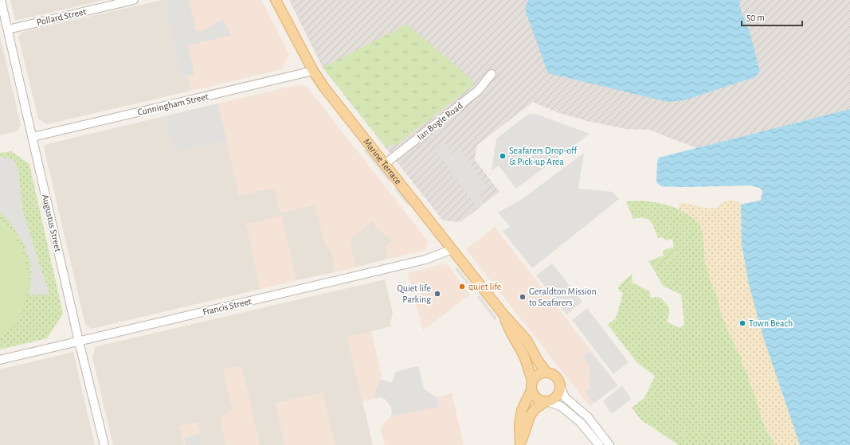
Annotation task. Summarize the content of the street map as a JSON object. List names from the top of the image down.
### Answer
{
  "streets": {
    "main road": ["Marine Terrace"],
    "street": [
      "Pollard Street",
      "Cunningham Street",
      "Ian Bogle Road",
      "Augustus Street",
      "Francis Street"
    ]
  },
  "crossings": [
    ["Pollard Street", "Augustus Street"],
    ["Cunningham Street", "Marine Terrace"],
    ["Cunningham Street", "Augustus Street"],
    ["Ian Bogle Road", "Marine Terrace"],
    ["Marine Terrace", "Francis Street"],
    ["Augustus Street", "Francis Street"]
  ],
  "places": [
    "Seafarers Drop-off & Pick-up Area",
    "quiet life",
    "Quiet life Parking",
    "Geraldton Mission to Seafarers",
    "Town Beach"
  ],
  "scale_bar": "50 m"
}
